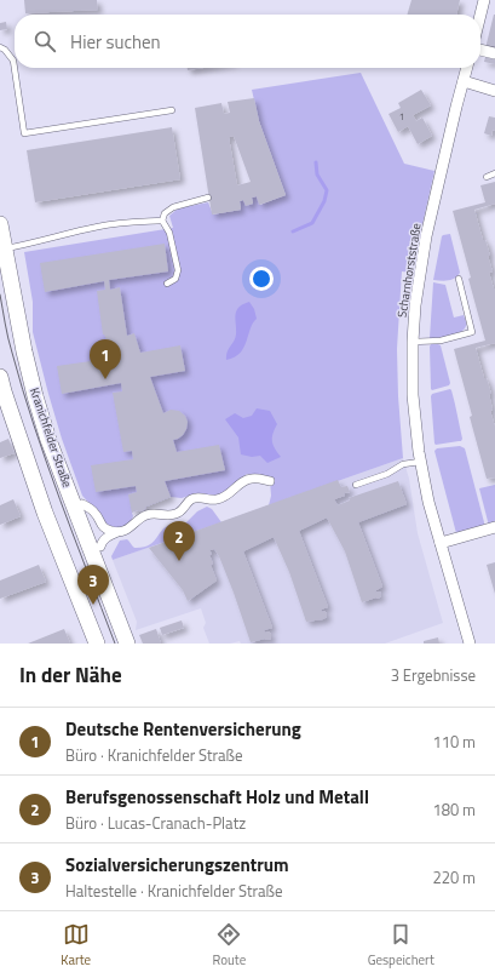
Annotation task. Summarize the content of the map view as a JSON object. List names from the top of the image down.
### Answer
{
  "streets": {
    "main road": ["Kranichfelder Straße"],
    "street": ["Scharnhorststraße"]
  },
  "house_numbers": ["1"],
  "page": {
    "search": "Hier suchen",
    "pins": ["1", "2", "3"],
    "heading": ["In der Nähe", "3 Ergebnisse"],
    "list": [
      {
        "mark": "1",
        "name": "Deutsche Rentenversicherung",
        "note": "Büro · Kranichfelder Straße",
        "value": "110 m"
      },
      {
        "mark": "2",
        "name": "Berufsgenossenschaft Holz und Metall",
        "note": "Büro · Lucas-Cranach-Platz",
        "value": "180 m"
      },
      {
        "mark": "3",
        "name": "Sozialversicherungszentrum",
        "note": "Haltestelle · Kranichfelder Straße",
        "value": "220 m"
      }
    ],
    "nav": ["Karte", "Route", "Gespeichert"]
  }
}
